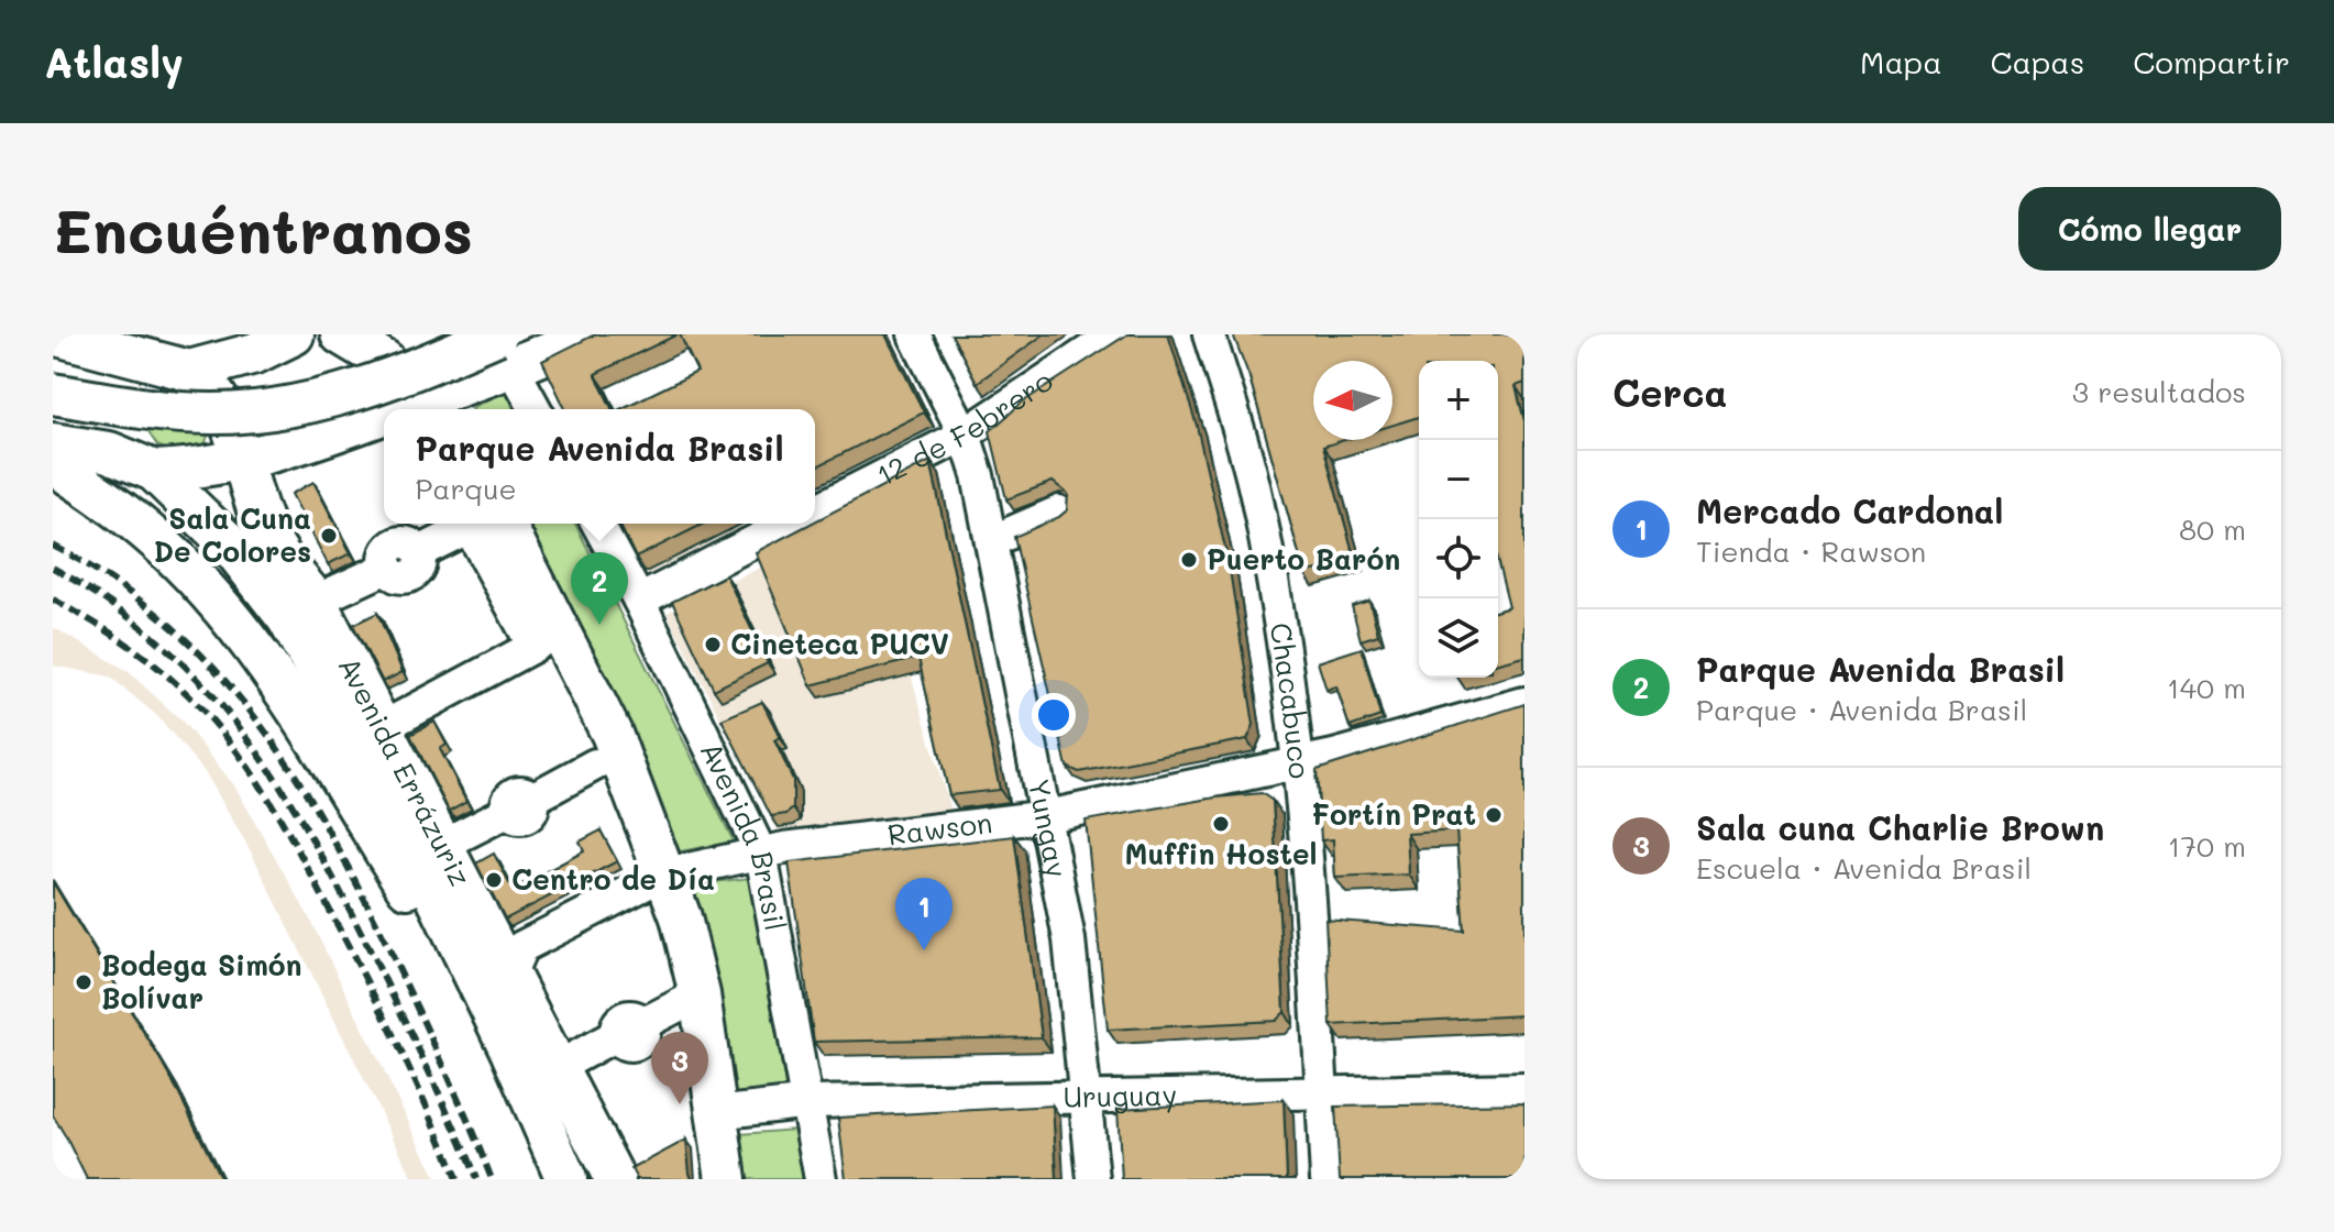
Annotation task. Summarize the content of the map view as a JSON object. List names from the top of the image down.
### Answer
{
  "streets": {
    "main road": ["Avenida Errázuriz"],
    "street": [
      "12 de Febrero",
      "Chacabuco",
      "Yungay",
      "Rawson",
      "Avenida Brasil",
      "Uruguay"
    ]
  },
  "crossings": [
    ["12 de Febrero", "Yungay"],
    ["Chacabuco", "Rawson"],
    ["Chacabuco", "Uruguay"],
    ["Avenida Errázuriz", "Rawson"],
    ["Yungay", "Rawson"],
    ["Yungay", "Uruguay"],
    ["Rawson", "Avenida Brasil"],
    ["Avenida Brasil", "Uruguay"]
  ],
  "places": [
    "Sala Cuna De Colores",
    "Puerto Barón",
    "Cineteca PUCV",
    "Fortín Prat",
    "Muffin Hostel",
    "Centro de Día",
    "Bodega Simón Bolívar"
  ],
  "north": "left",
  "page": {
    "header": "Atlasly",
    "nav": ["Mapa", "Capas", "Compartir"],
    "buttons": "Cómo llegar",
    "title": "Encuéntranos",
    "heading": ["Cerca", "3 resultados"],
    "map_buttons": ["+", "−"],
    "popup": ["Parque Avenida Brasil", "Parque"],
    "list": [
      {
        "mark": "1",
        "name": "Mercado Cardonal",
        "note": "Tienda · Rawson",
        "value": "80 m"
      },
      {
        "mark": "2",
        "name": "Parque Avenida Brasil",
        "note": "Parque · Avenida Brasil",
        "value": "140 m"
      },
      {
        "mark": "3",
        "name": "Sala cuna Charlie Brown",
        "note": "Escuela · Avenida Brasil",
        "value": "170 m"
      }
    ],
    "pins": ["2", "1", "3"]
  }
}
